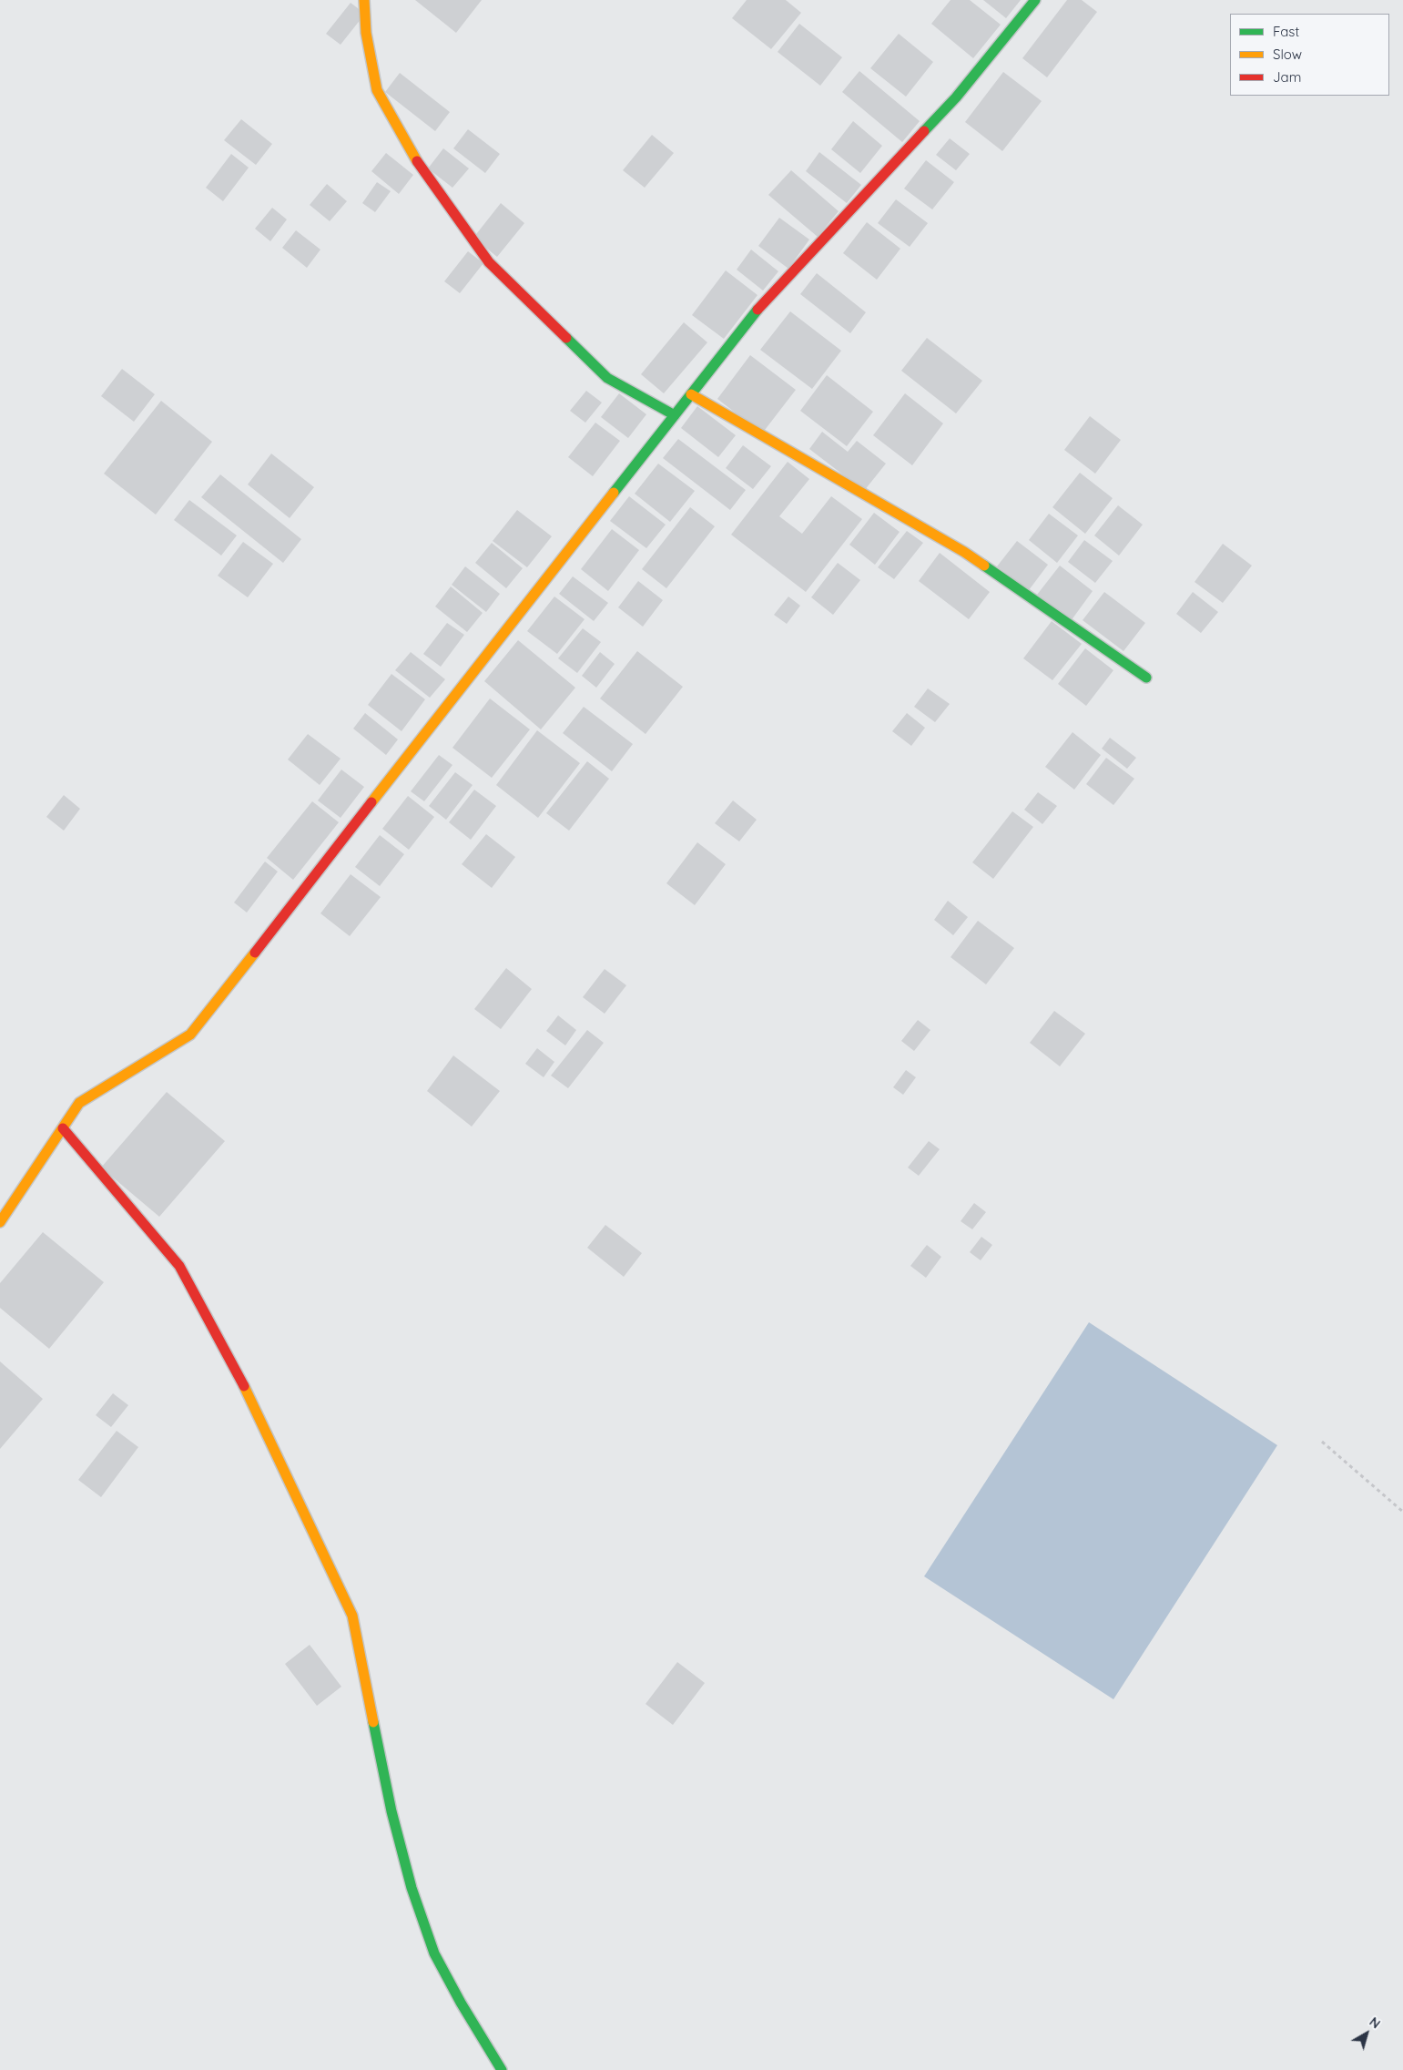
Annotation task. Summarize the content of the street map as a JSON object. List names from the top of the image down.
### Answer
{
  "legend": ["Fast", "Slow", "Jam"],
  "north": "top right"
}
